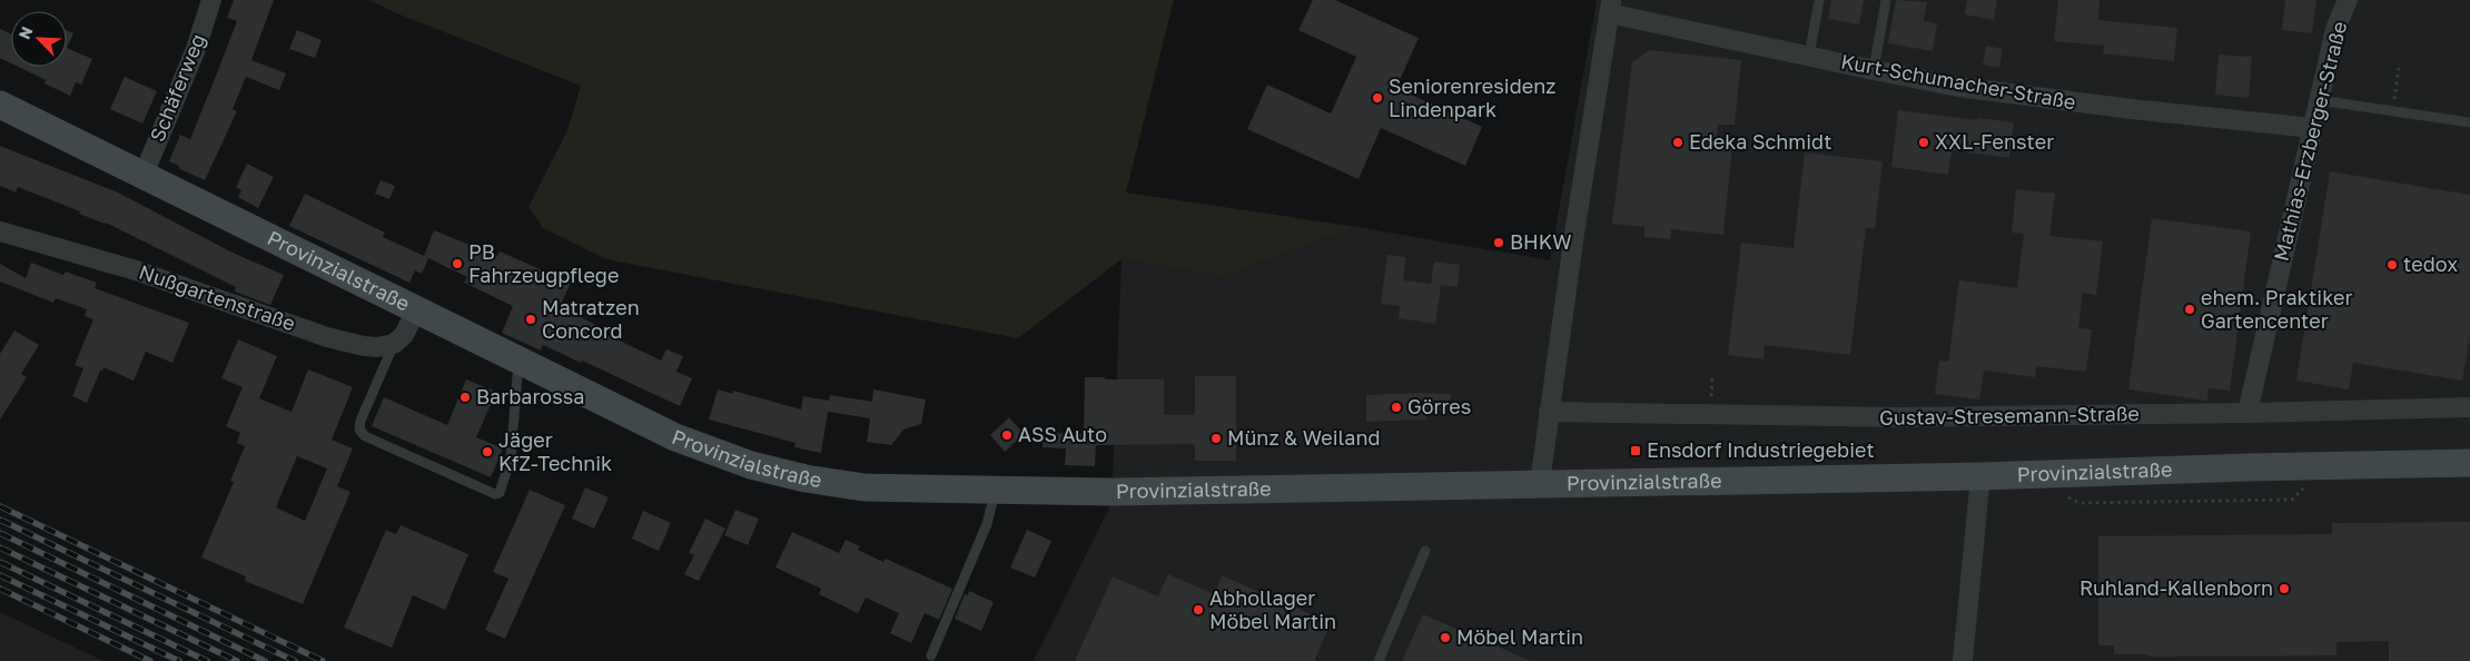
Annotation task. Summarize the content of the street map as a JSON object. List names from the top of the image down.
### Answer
{
  "streets": {
    "main road": ["Provinzialstraße"],
    "street": [
      "Kurt-Schumacher-Straße",
      "Schäferweg",
      "Mathias-Erzberger-Straße",
      "Nußgartenstraße",
      "Gustav-Stresemann-Straße"
    ]
  },
  "crossings": [
    ["Kurt-Schumacher-Straße", "Mathias-Erzberger-Straße"],
    ["Schäferweg", "Provinzialstraße"],
    ["Mathias-Erzberger-Straße", "Gustav-Stresemann-Straße"]
  ],
  "places": {
    "other": [
      "Seniorenresidenz Lindenpark",
      "Edeka Schmidt",
      "XXL-Fenster",
      "BHKW",
      "PB Fahrzeugpflege",
      "tedox",
      "ehem. Praktiker Gartencenter",
      "Matratzen Concord",
      "Barbarossa",
      "Görres",
      "ASS Auto",
      "Münz & Weiland",
      "Jäger KfZ-Technik",
      "Ruhland-Kallenborn",
      "Abhollager Möbel Martin",
      "Möbel Martin"
    ],
    "transit": ["Ensdorf Industriegebiet"]
  },
  "north": "top left"
}
